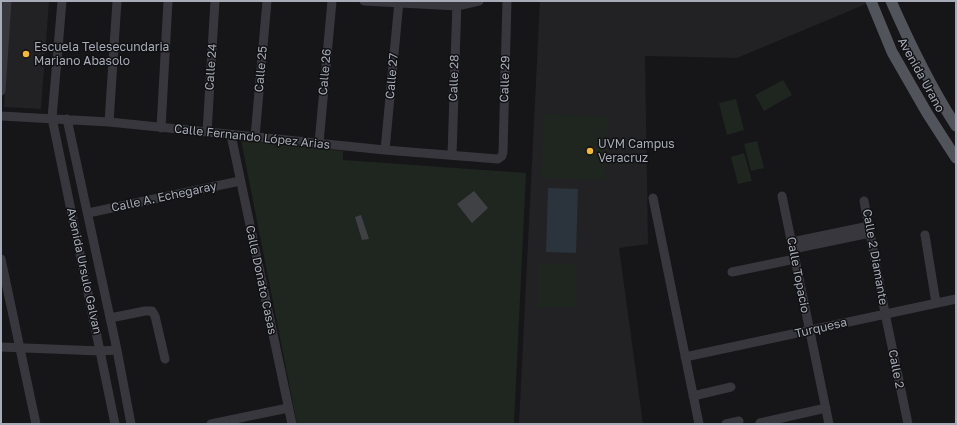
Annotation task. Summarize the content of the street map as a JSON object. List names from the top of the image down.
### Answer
{
  "streets": {
    "main road": ["Avenida Urano"],
    "street": [
      "Calle 24",
      "Calle 25",
      "Calle 26",
      "Calle 27",
      "Calle 28",
      "Calle 29",
      "Calle Fernando López Arias",
      "Calle A. Echegaray",
      "Calle 2 Diamante",
      "Avenida Ursulo Galvan",
      "Calle Topacio",
      "Calle Donato Casas",
      "Turquesa",
      "Calle 2"
    ]
  },
  "crossings": [
    ["Calle 24", "Calle Fernando López Arias"],
    ["Calle 25", "Calle Fernando López Arias"],
    ["Calle 26", "Calle Fernando López Arias"],
    ["Calle 27", "Calle Fernando López Arias"],
    ["Calle 28", "Calle Fernando López Arias"],
    ["Calle 29", "Calle Fernando López Arias"],
    ["Calle Fernando López Arias", "Avenida Ursulo Galvan"],
    ["Calle Fernando López Arias", "Calle Donato Casas"],
    ["Calle A. Echegaray", "Avenida Ursulo Galvan"],
    ["Calle A. Echegaray", "Calle Donato Casas"],
    ["Calle 2 Diamante", "Turquesa"],
    ["Calle 2 Diamante", "Calle 2"],
    ["Calle Topacio", "Turquesa"],
    ["Turquesa", "Calle 2"]
  ],
  "places": ["Escuela Telesecundaria Mariano Abasolo", "UVM Campus Veracruz"]
}
